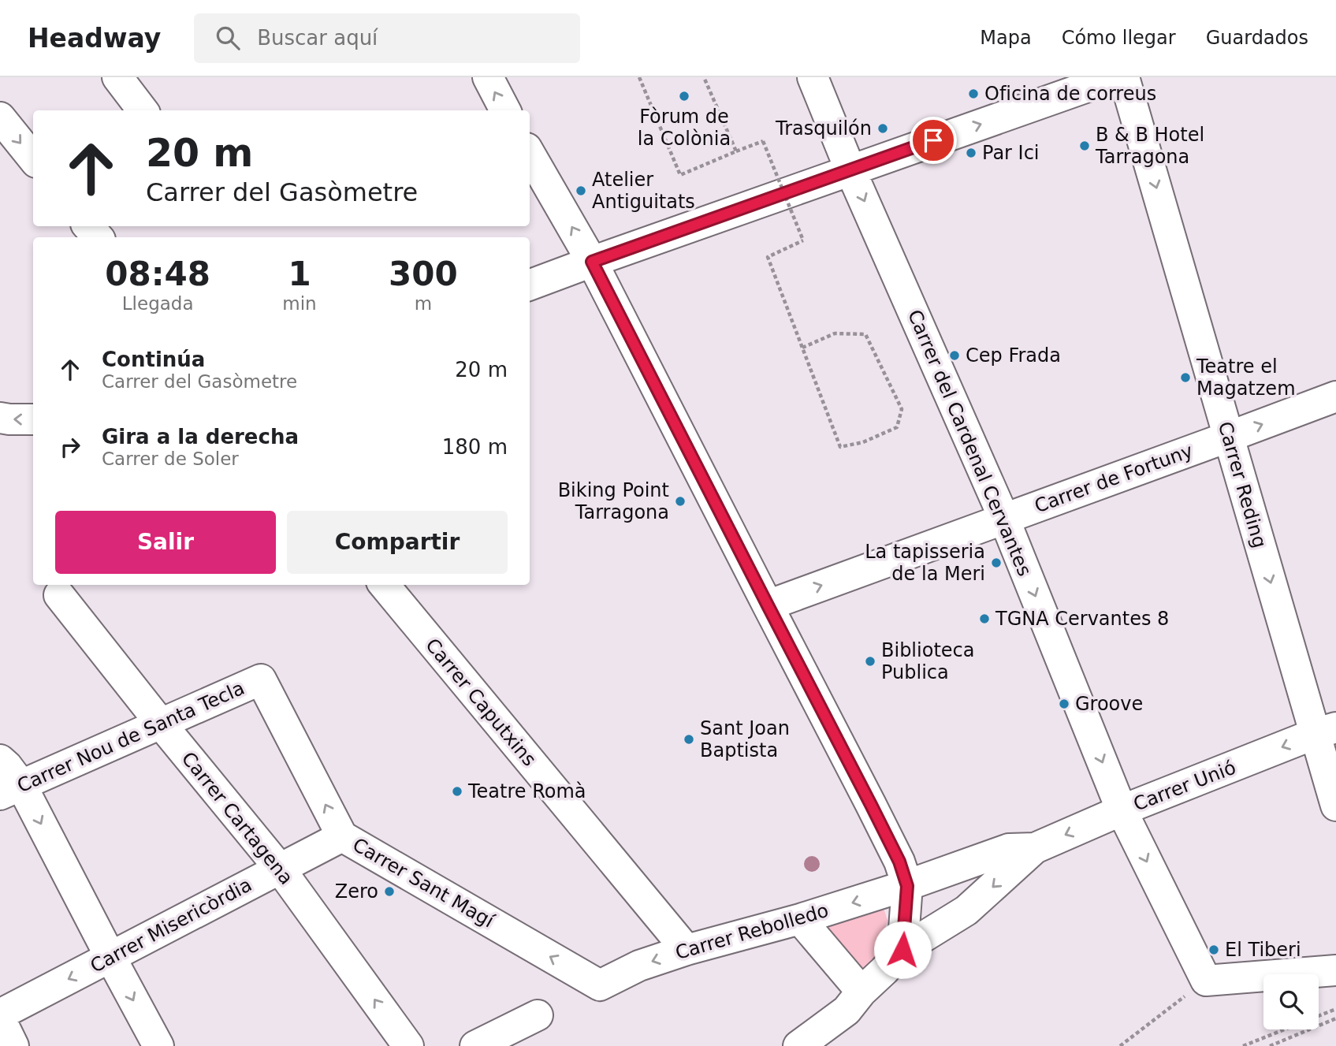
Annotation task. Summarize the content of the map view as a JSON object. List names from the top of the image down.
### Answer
{
  "streets": {
    "street": [
      "Carrer del Cardenal Cervantes",
      "Carrer de Fortuny",
      "Carrer Reding",
      "Carrer Caputxins",
      "Carrer Nou de Santa Tecla",
      "Carrer Unió",
      "Carrer Cartagena",
      "Carrer Sant Magí",
      "Carrer Misericòrdia",
      "Carrer Rebolledo"
    ]
  },
  "crossings": [
    ["Carrer del Cardenal Cervantes", "Carrer de Fortuny"],
    ["Carrer del Cardenal Cervantes", "Carrer Unió"],
    ["Carrer de Fortuny", "Carrer Reding"],
    ["Carrer Reding", "Carrer Unió"],
    ["Carrer Caputxins", "Carrer Rebolledo"],
    ["Carrer Nou de Santa Tecla", "Carrer Cartagena"],
    ["Carrer Nou de Santa Tecla", "Carrer Sant Magí"],
    ["Carrer Unió", "Carrer Rebolledo"],
    ["Carrer Cartagena", "Carrer Misericòrdia"],
    ["Carrer Sant Magí", "Carrer Misericòrdia"],
    ["Carrer Sant Magí", "Carrer Rebolledo"]
  ],
  "one_way": ["Carrer de Fortuny", "Carrer Reding", "Carrer Rebolledo"],
  "places": [
    "Oficina de correus",
    "Fòrum de la Colònia",
    "Trasquilón",
    "B & B Hotel Tarragona",
    "Par Ici",
    "Atelier Antiguitats",
    "Cep Frada",
    "Teatre el Magatzem",
    "Biking Point Tarragona",
    "La tapisseria de la Meri",
    "TGNA Cervantes 8",
    "Biblioteca Publica",
    "Groove",
    "Sant Joan Baptista",
    "Teatre Romà",
    "Zero",
    "El Tiberi"
  ],
  "page": {
    "header": "Headway",
    "search": "Buscar aquí",
    "nav": ["Mapa", "Cómo llegar", "Guardados"],
    "turn": ["20 m", "Carrer del Gasòmetre"],
    "eta": [
      "08:48",
      "Llegada",
      "1",
      "min",
      "300",
      "m"
    ],
    "list": [
      {
        "name": "Continúa",
        "note": "Carrer del Gasòmetre",
        "value": "20 m"
      },
      {
        "name": "Gira a la derecha",
        "note": "Carrer de Soler",
        "value": "180 m"
      }
    ],
    "buttons": ["Salir", "Compartir"]
  }
}
